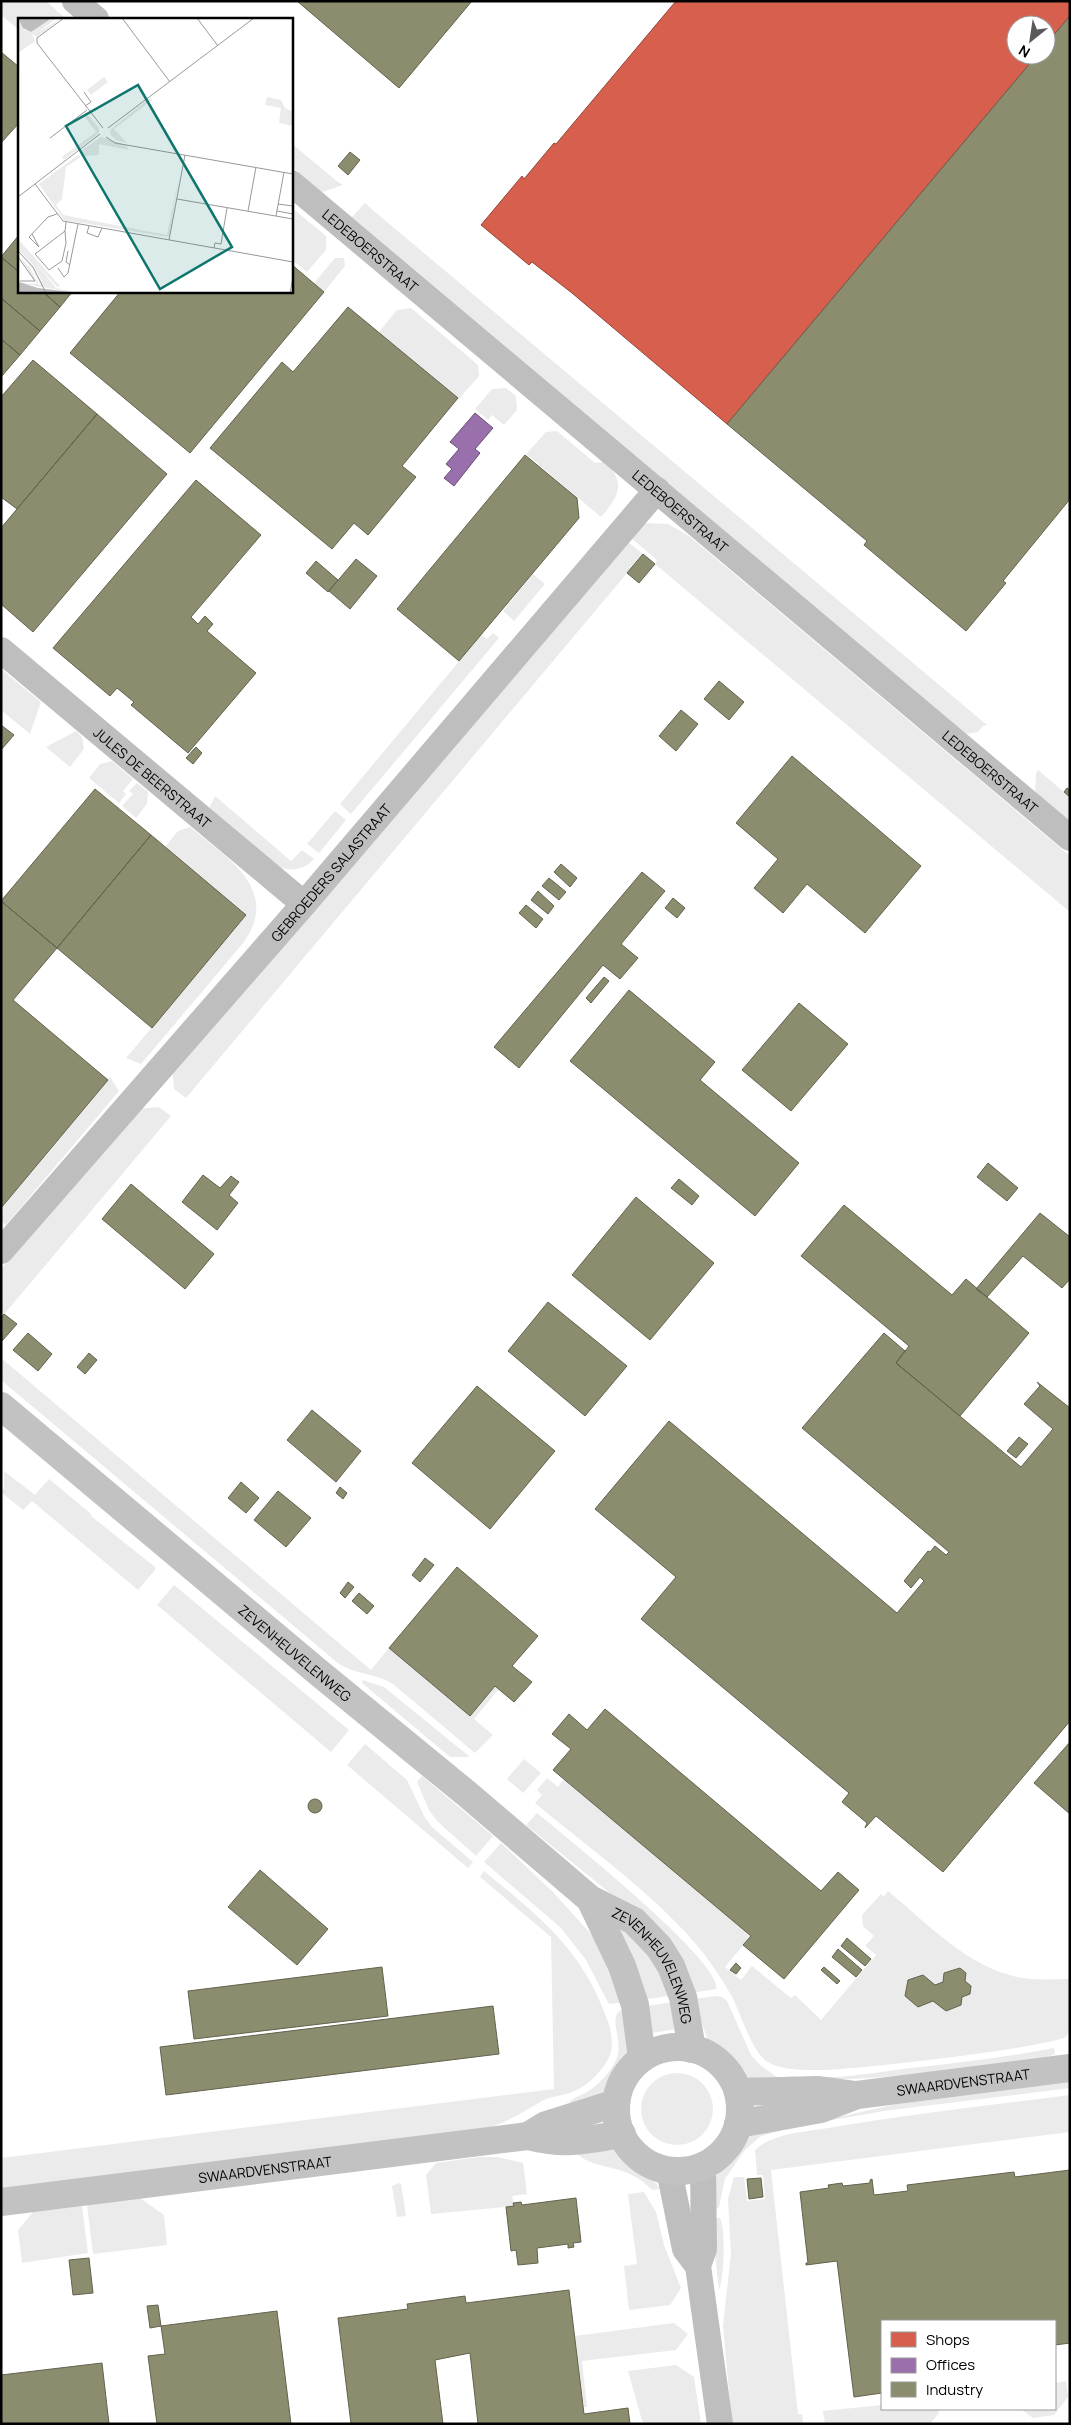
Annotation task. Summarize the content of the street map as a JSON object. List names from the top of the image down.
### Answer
{
  "streets": {
    "street": [
      "LEDEBOERSTRAAT",
      "JULES DE BEERSTRAAT",
      "GEBROEDERS SALASTRAAT",
      "ZEVENHEUVELENWEG",
      "SWAARDVENSTRAAT"
    ]
  },
  "crossings": [
    ["LEDEBOERSTRAAT", "GEBROEDERS SALASTRAAT"],
    ["JULES DE BEERSTRAAT", "GEBROEDERS SALASTRAAT"],
    ["ZEVENHEUVELENWEG", "SWAARDVENSTRAAT"]
  ],
  "legend": ["Shops", "Offices", "Industry"],
  "north": "bottom left"
}
